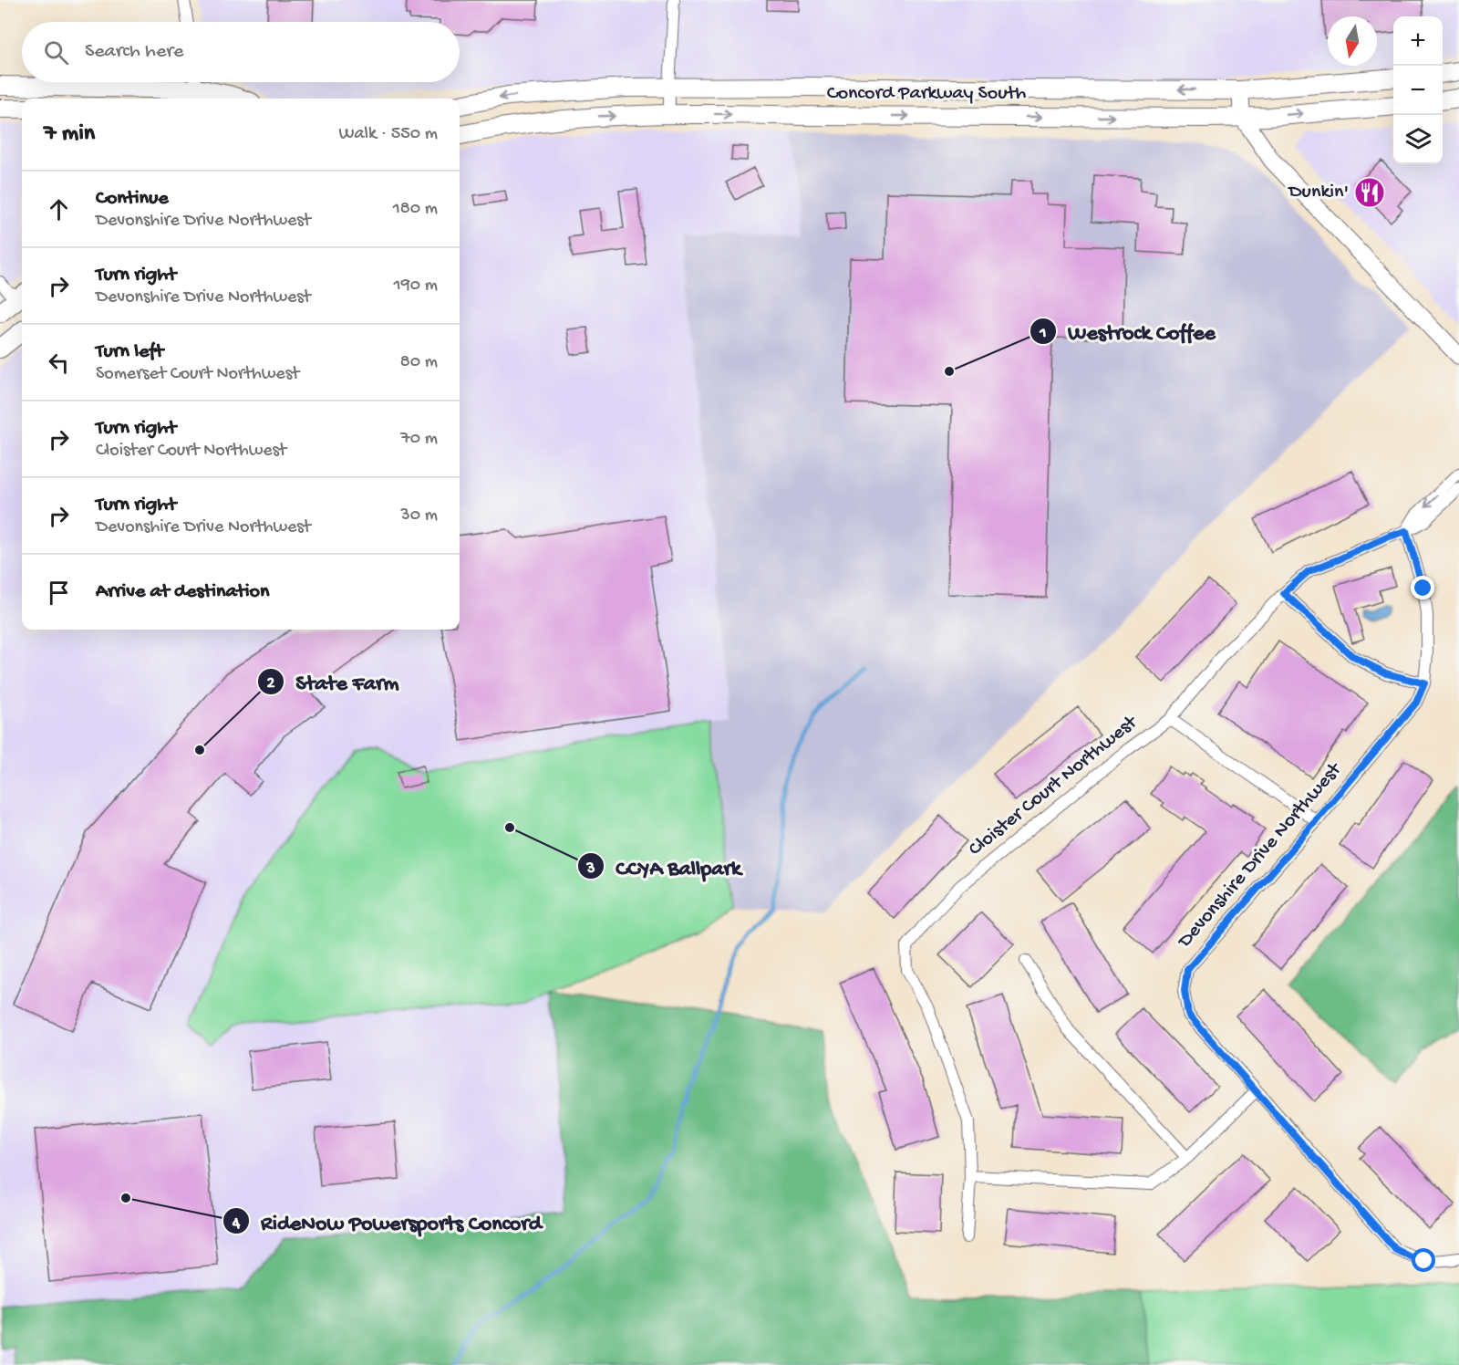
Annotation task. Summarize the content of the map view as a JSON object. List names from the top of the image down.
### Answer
{
  "streets": {
    "main road": ["Concord Parkway South"],
    "street": ["Cloister Court Northwest", "Devonshire Drive Northwest"]
  },
  "crossings": [
    ["Cloister Court Northwest", "Devonshire Drive Northwest"]
  ],
  "places": {
    "restaurant": ["Dunkin'"],
    "other": [
      "Westrock Coffee",
      "State Farm",
      "CCYA Ballpark",
      "RideNow Powersports Concord"
    ]
  },
  "north": "bottom",
  "page": {
    "map_buttons": ["+", "−"],
    "search": "Search here",
    "heading": ["7 min", "Walk · 550 m"],
    "list": [
      ["Continue", "Devonshire Drive Northwest", "180 m"],
      ["Turn right", "Devonshire Drive Northwest", "190 m"],
      ["Turn left", "Somerset Court Northwest", "80 m"],
      ["Turn right", "Cloister Court Northwest", "70 m"],
      ["Turn right", "Devonshire Drive Northwest", "30 m"],
      "Arrive at destination"
    ]
  }
}
